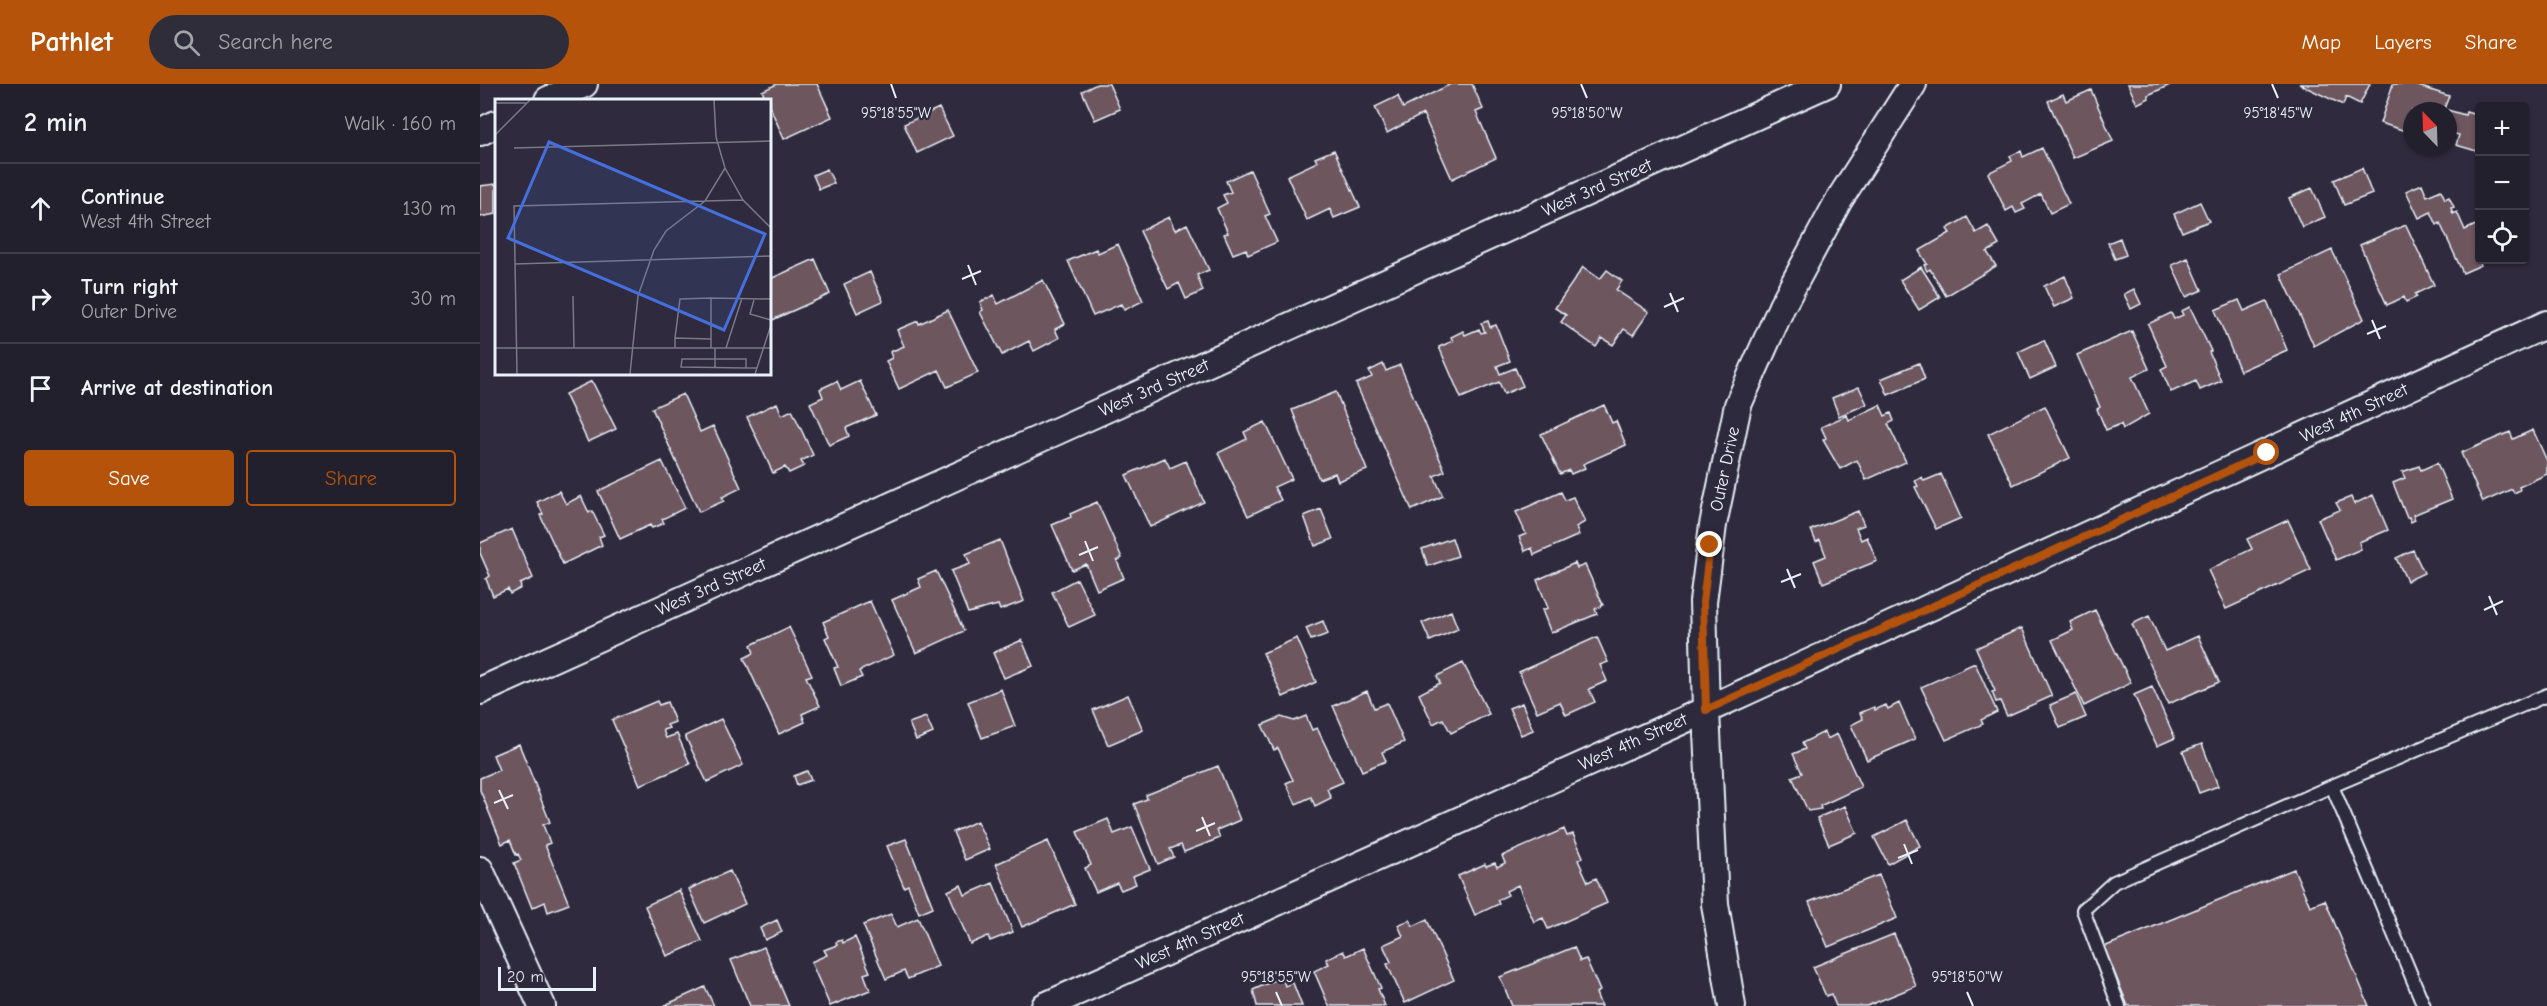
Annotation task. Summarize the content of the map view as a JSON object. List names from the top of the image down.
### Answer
{
  "streets": {
    "street": ["West 3rd Street", "West 4th Street", "Outer Drive"]
  },
  "crossings": [
    ["West 4th Street", "Outer Drive"]
  ],
  "scale_bar": "20 m",
  "north": "top left",
  "page": {
    "header": "Pathlet",
    "search": "Search here",
    "nav": ["Map", "Layers", "Share"],
    "heading": ["2 min", "Walk · 160 m"],
    "map_buttons": ["+", "−"],
    "list": [
      ["Continue", "West 4th Street", "130 m"],
      ["Turn right", "Outer Drive", "30 m"],
      "Arrive at destination"
    ],
    "buttons": ["Save", "Share"],
    "scale": "20 m"
  },
  "coordinates": ["95°18'55\"W", "95°18'50\"W", "95°18'45\"W"]
}
